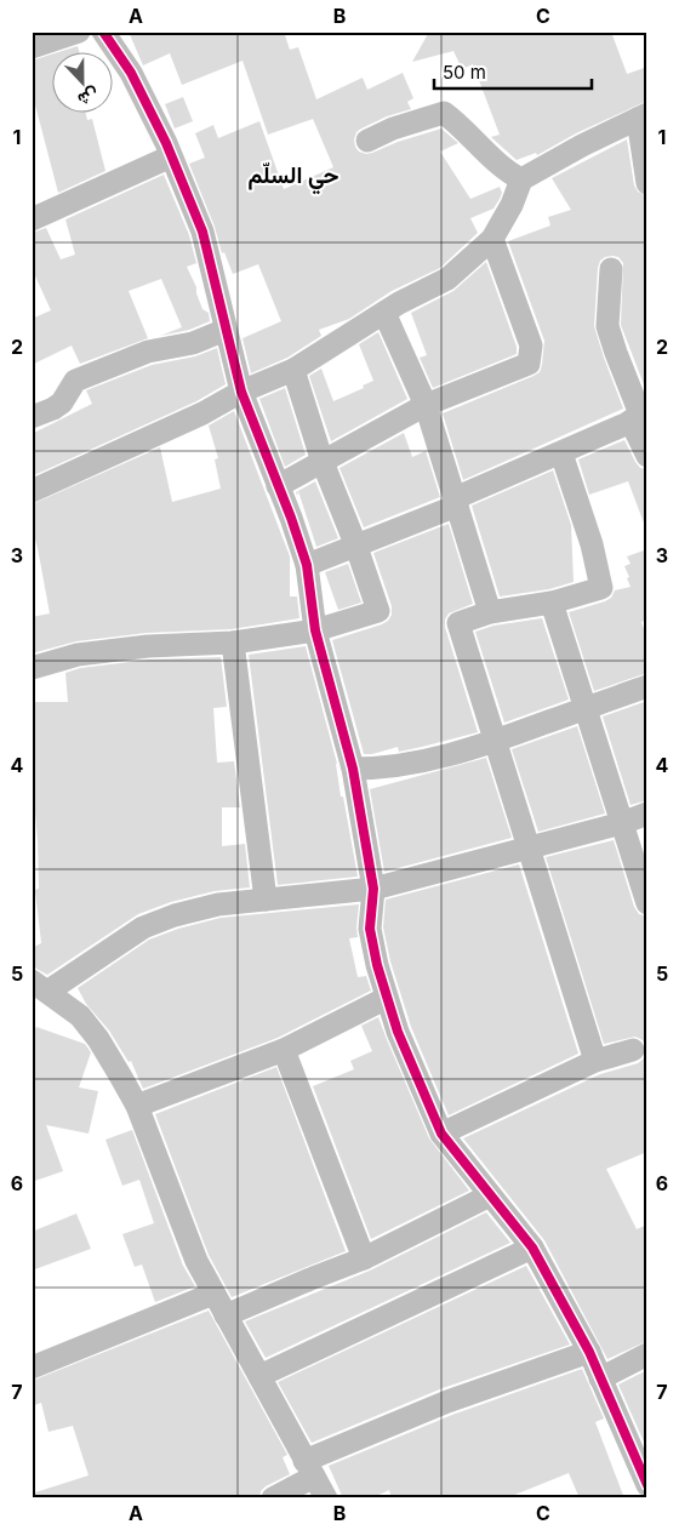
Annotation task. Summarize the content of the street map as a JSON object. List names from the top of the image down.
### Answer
{
  "districts": ["حي السلّم"],
  "scale_bar": "50 m",
  "north": "bottom",
  "grid": {
    "columns": ["A", "B", "C"],
    "rows": [
      "1",
      "2",
      "3",
      "4",
      "5",
      "6",
      "7"
    ]
  }
}
